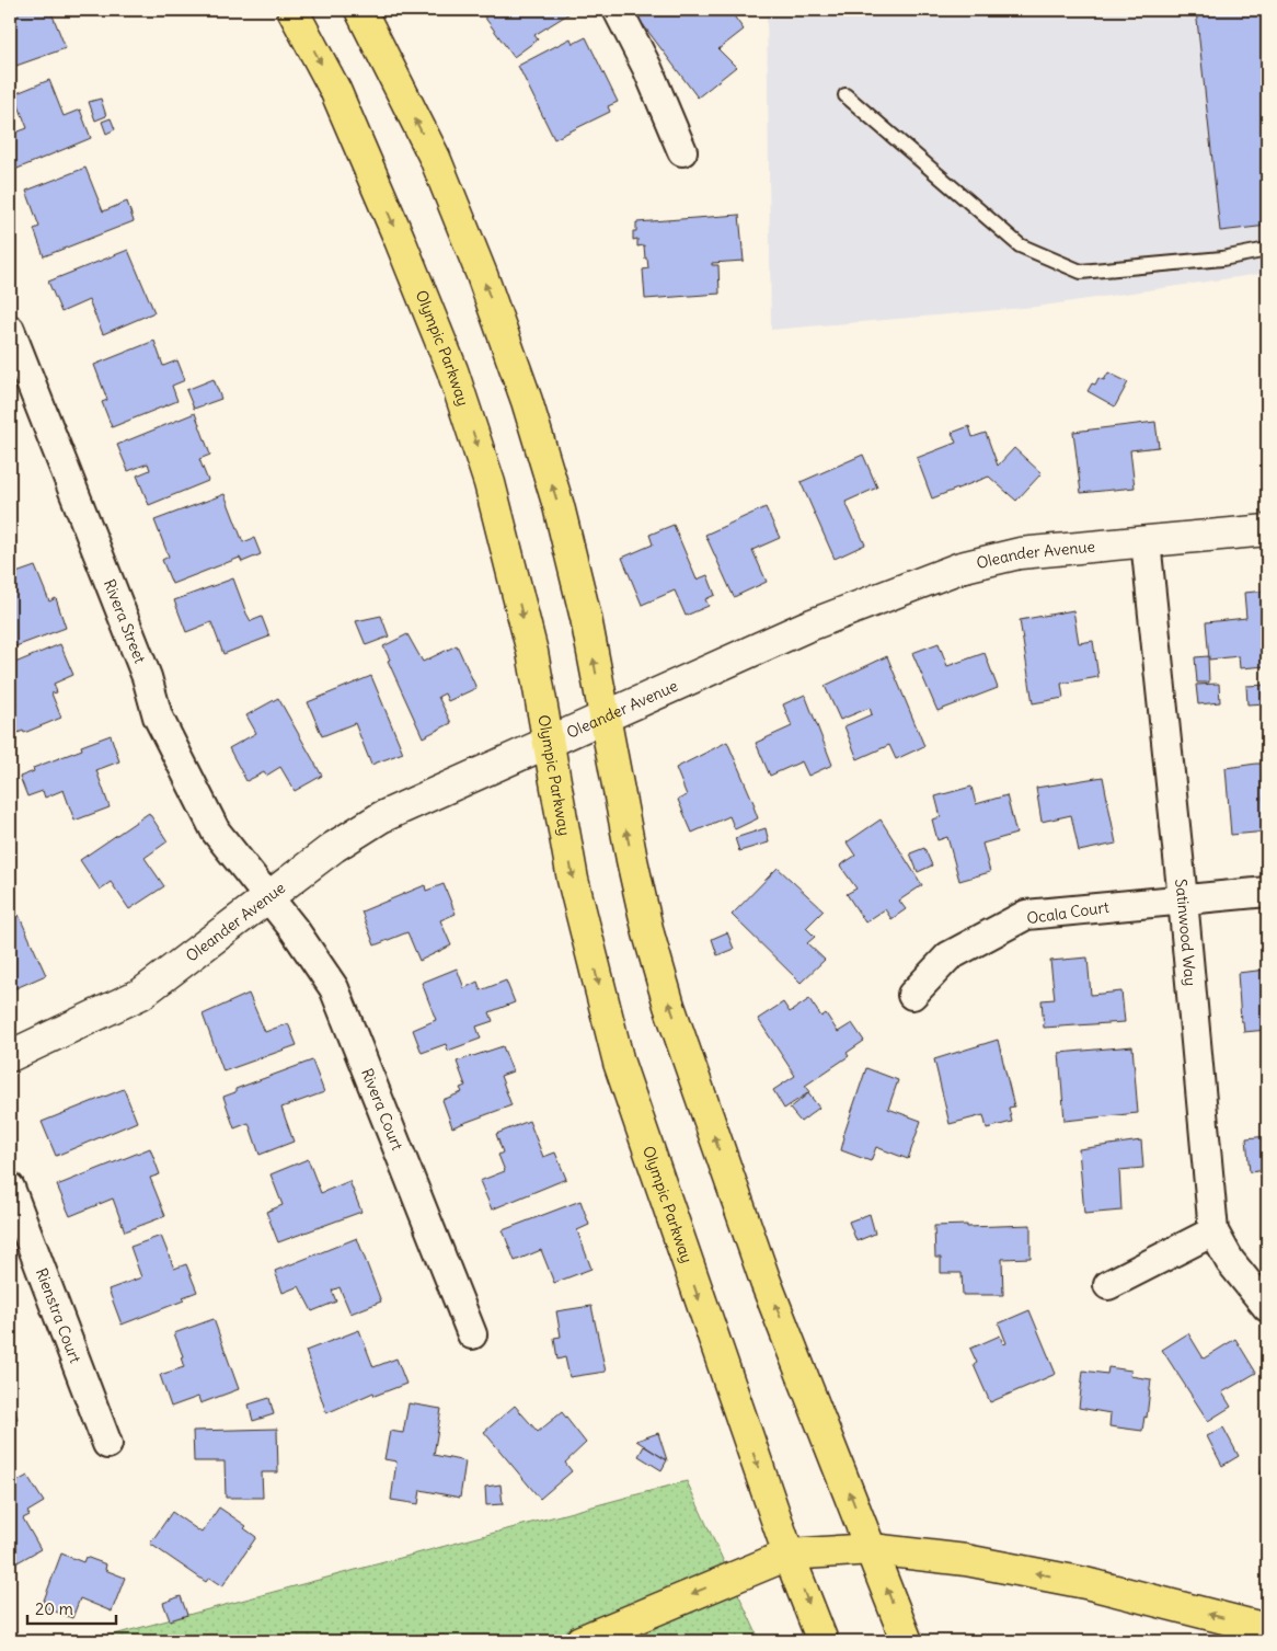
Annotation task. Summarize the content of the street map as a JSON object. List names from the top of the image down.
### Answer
{
  "streets": {
    "main road": ["Olympic Parkway"],
    "street": [
      "Oleander Avenue",
      "Rivera Street",
      "Ocala Court",
      "Satinwood Way",
      "Rivera Court",
      "Rienstra Court"
    ]
  },
  "crossings": [
    ["Olympic Parkway", "Oleander Avenue"],
    ["Oleander Avenue", "Rivera Street"],
    ["Oleander Avenue", "Satinwood Way"],
    ["Oleander Avenue", "Rivera Court"],
    ["Rivera Street", "Rivera Court"],
    ["Ocala Court", "Satinwood Way"]
  ],
  "scale_bar": "20 m"
}
